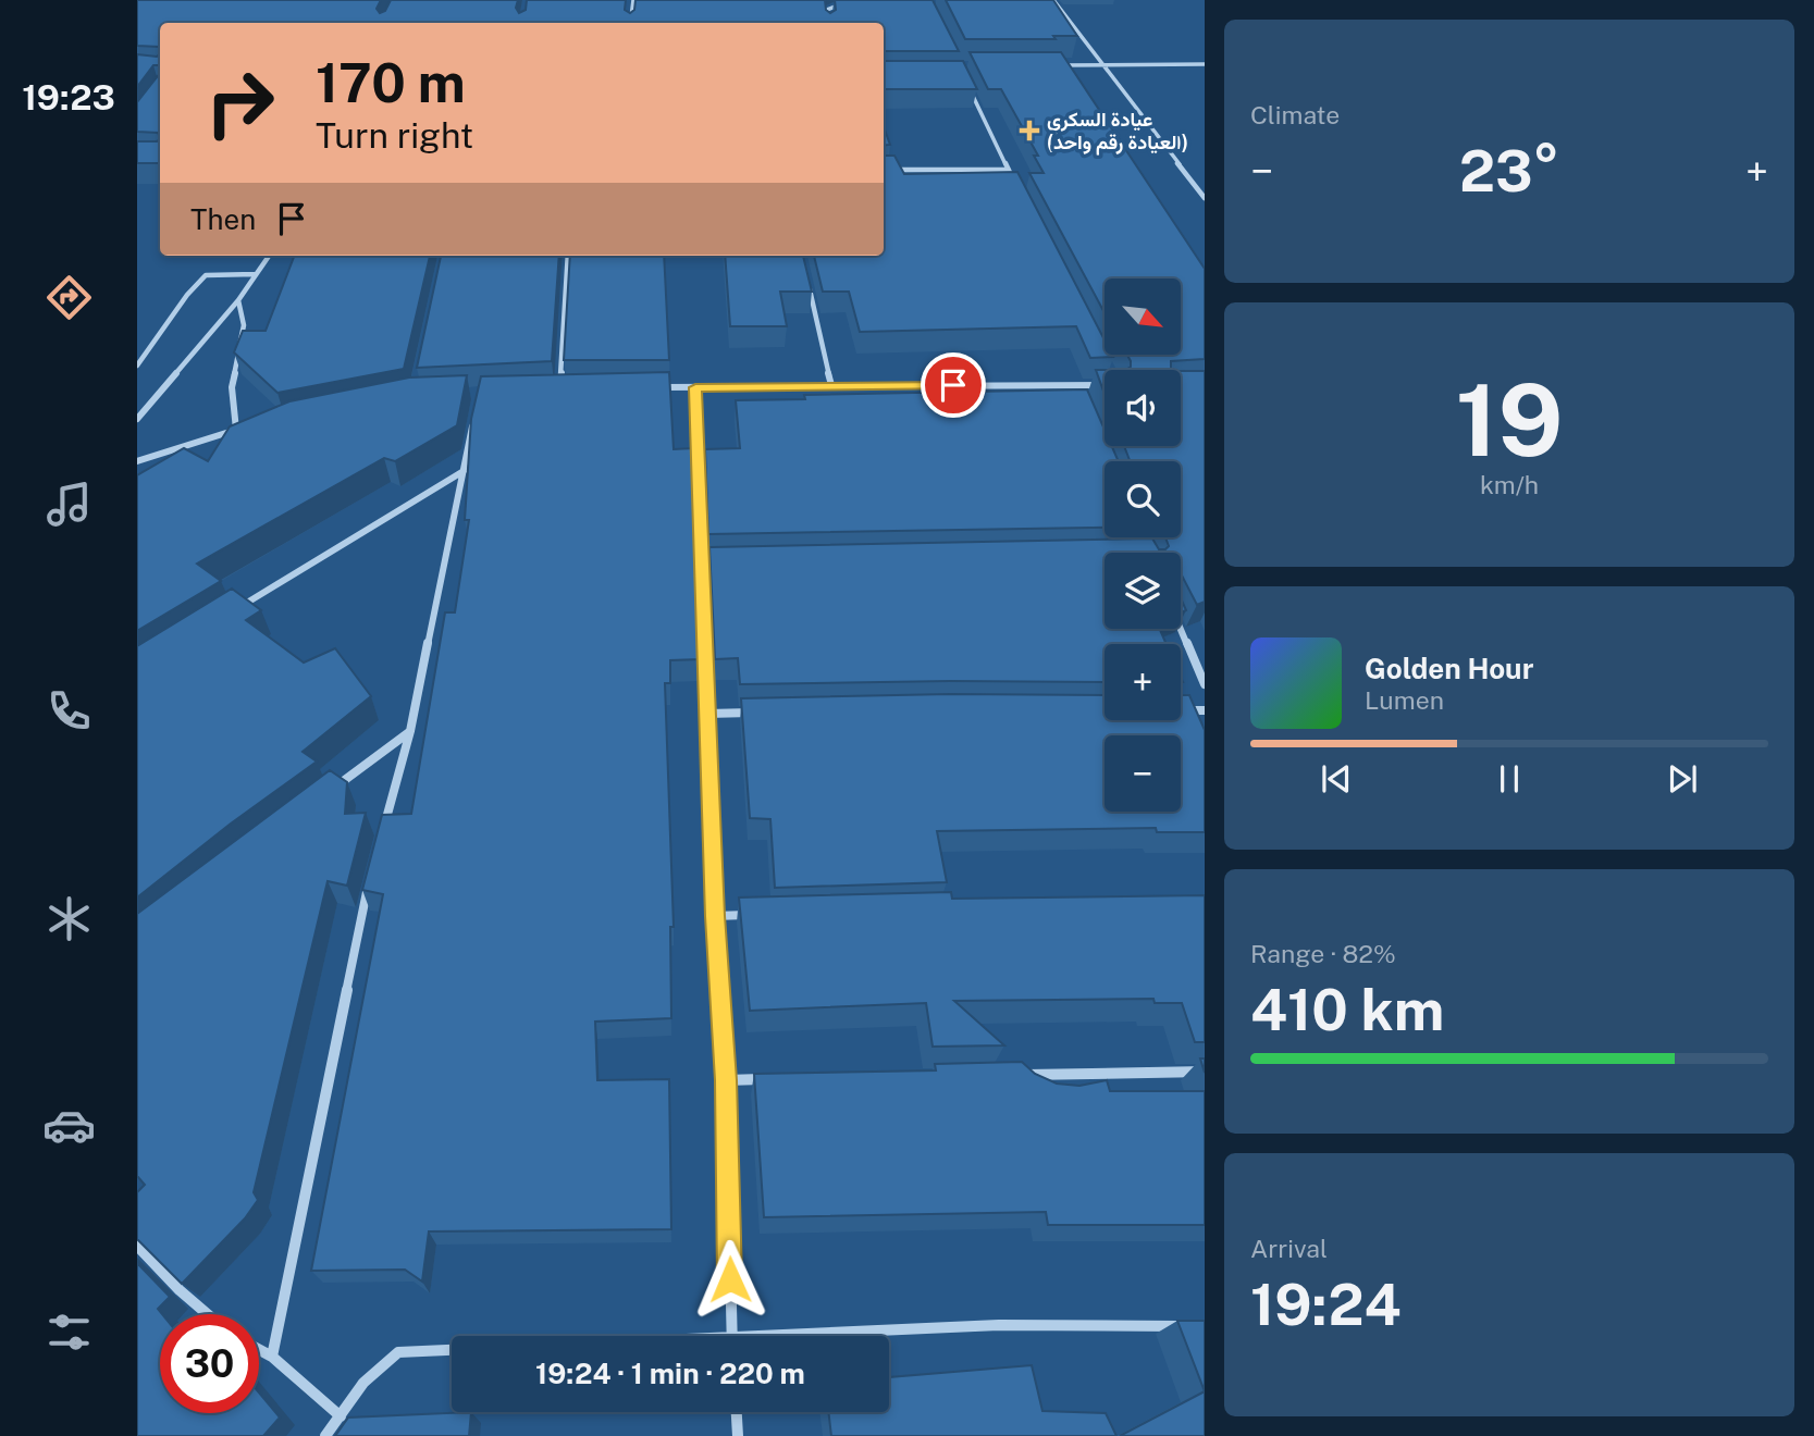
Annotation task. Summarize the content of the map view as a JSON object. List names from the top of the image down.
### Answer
{
  "places": {
    "health": ["عيادة السكري (العيادة رقم واحد)"]
  },
  "north": "bottom right",
  "page": {
    "tabs": "19:23",
    "tile": [
      "Climate",
      ["19", "km/h"],
      ["Range · 82%", "410 km"],
      ["Arrival", "19:24"]
    ],
    "turn": ["170 m", "Turn right"],
    "heat": ["−", "23°", "+"],
    "then": "Then",
    "map_buttons": ["+", "−"],
    "song": ["Golden Hour", "Lumen"],
    "limit": "30",
    "trip": "19:24 · 1 min · 220 m"
  }
}
